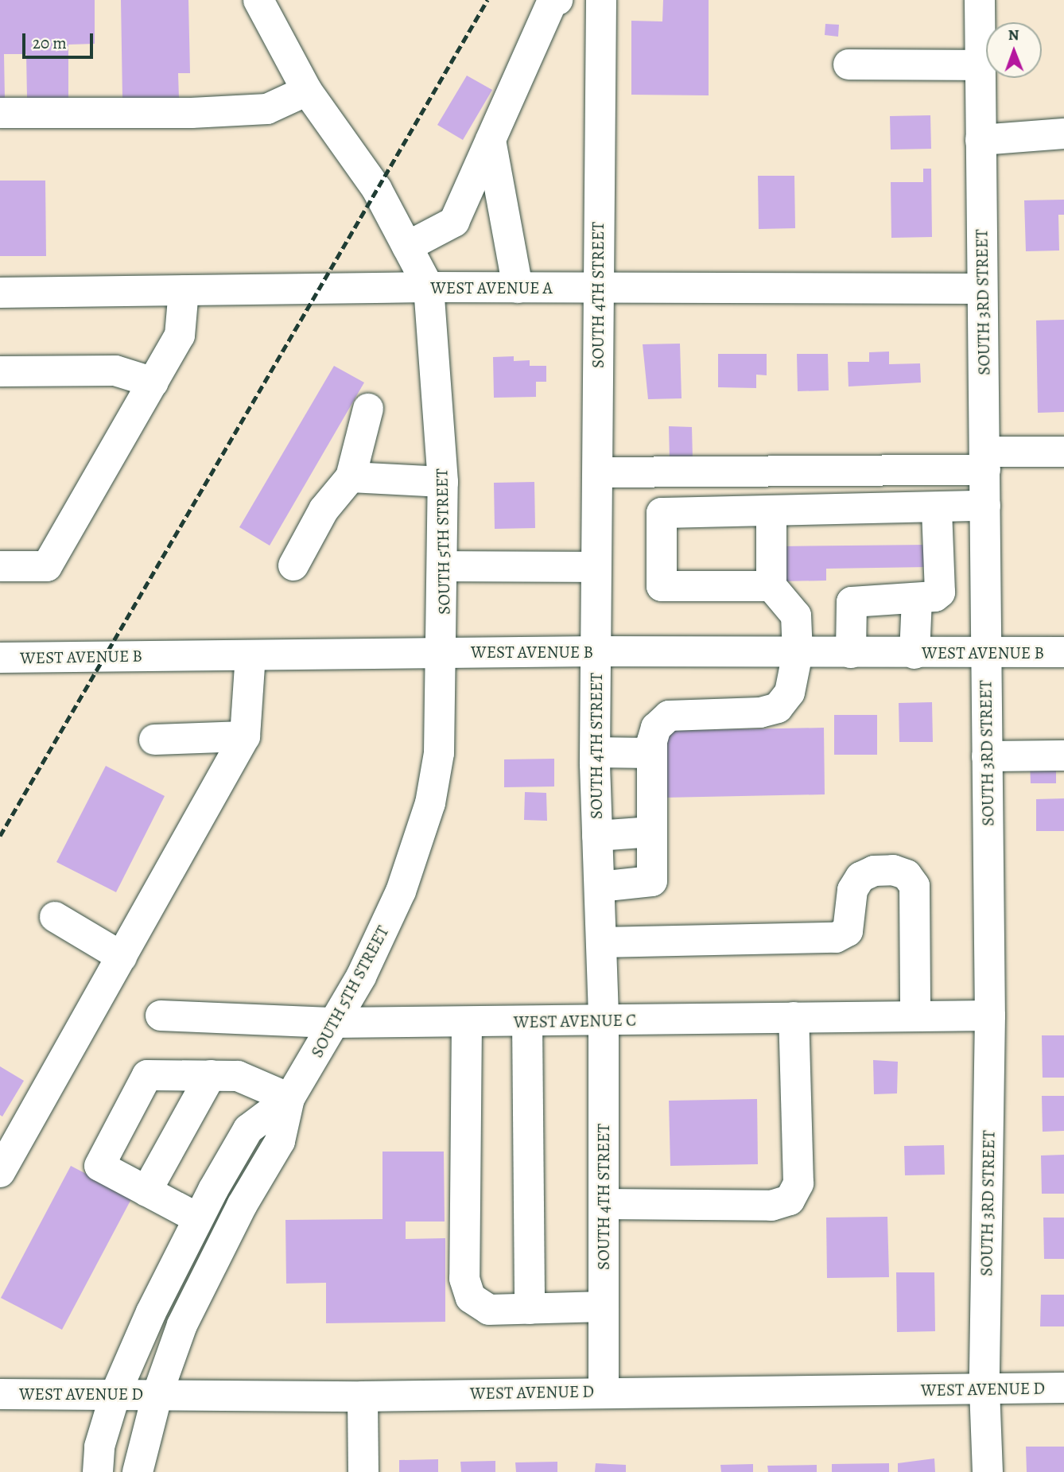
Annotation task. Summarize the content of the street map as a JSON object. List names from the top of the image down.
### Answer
{
  "streets": {
    "street": [
      "WEST AVENUE A",
      "SOUTH 4TH STREET",
      "SOUTH 3RD STREET",
      "SOUTH 5TH STREET",
      "WEST AVENUE B",
      "WEST AVENUE C",
      "WEST AVENUE D"
    ]
  },
  "crossings": [
    ["WEST AVENUE A", "SOUTH 4TH STREET"],
    ["WEST AVENUE A", "SOUTH 3RD STREET"],
    ["WEST AVENUE A", "SOUTH 5TH STREET"],
    ["SOUTH 4TH STREET", "WEST AVENUE B"],
    ["SOUTH 4TH STREET", "WEST AVENUE C"],
    ["SOUTH 4TH STREET", "WEST AVENUE D"],
    ["SOUTH 3RD STREET", "WEST AVENUE B"],
    ["SOUTH 3RD STREET", "WEST AVENUE C"],
    ["SOUTH 3RD STREET", "WEST AVENUE D"],
    ["SOUTH 5TH STREET", "WEST AVENUE B"],
    ["SOUTH 5TH STREET", "WEST AVENUE C"],
    ["SOUTH 5TH STREET", "WEST AVENUE D"]
  ],
  "scale_bar": "20 m",
  "north": "top"
}
